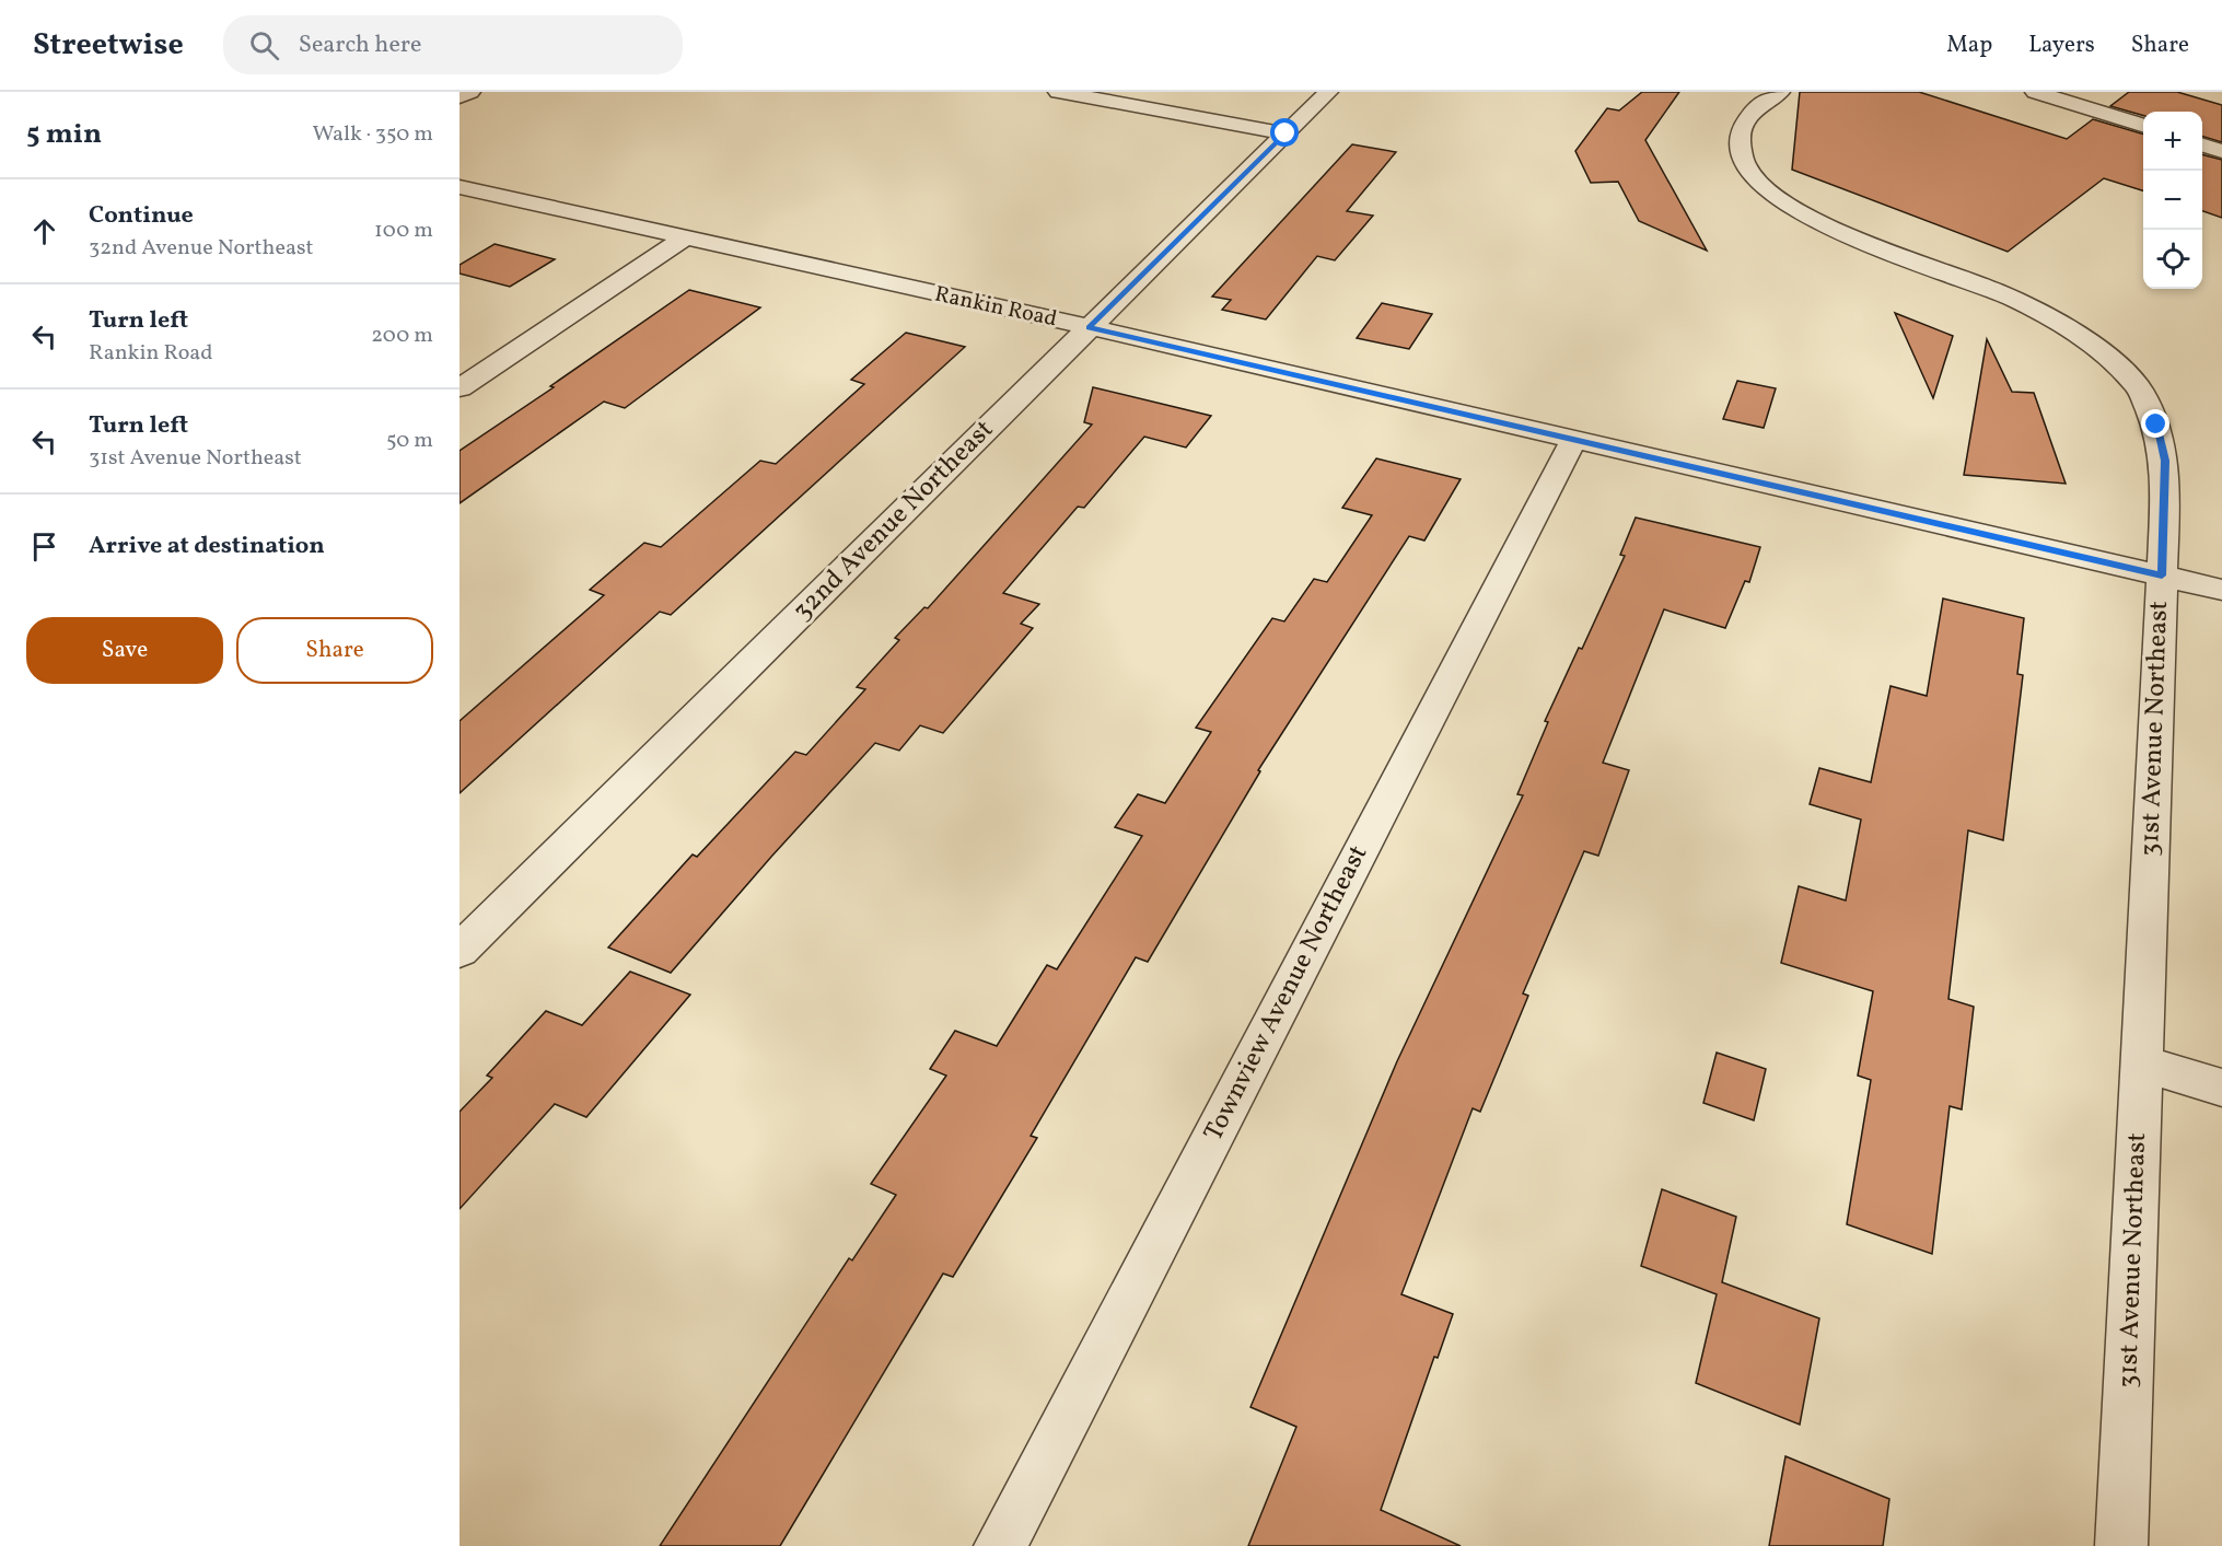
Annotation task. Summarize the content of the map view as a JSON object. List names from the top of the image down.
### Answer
{
  "streets": {
    "street": [
      "Rankin Road",
      "32nd Avenue Northeast",
      "31st Avenue Northeast",
      "Townview Avenue Northeast"
    ]
  },
  "crossings": [
    ["Rankin Road", "32nd Avenue Northeast"],
    ["Rankin Road", "31st Avenue Northeast"],
    ["Rankin Road", "Townview Avenue Northeast"]
  ],
  "page": {
    "header": "Streetwise",
    "search": "Search here",
    "nav": ["Map", "Layers", "Share"],
    "heading": ["5 min", "Walk · 350 m"],
    "map_buttons": ["+", "−"],
    "list": [
      ["Continue", "32nd Avenue Northeast", "100 m"],
      ["Turn left", "Rankin Road", "200 m"],
      ["Turn left", "31st Avenue Northeast", "50 m"],
      "Arrive at destination"
    ],
    "buttons": ["Save", "Share"]
  }
}
